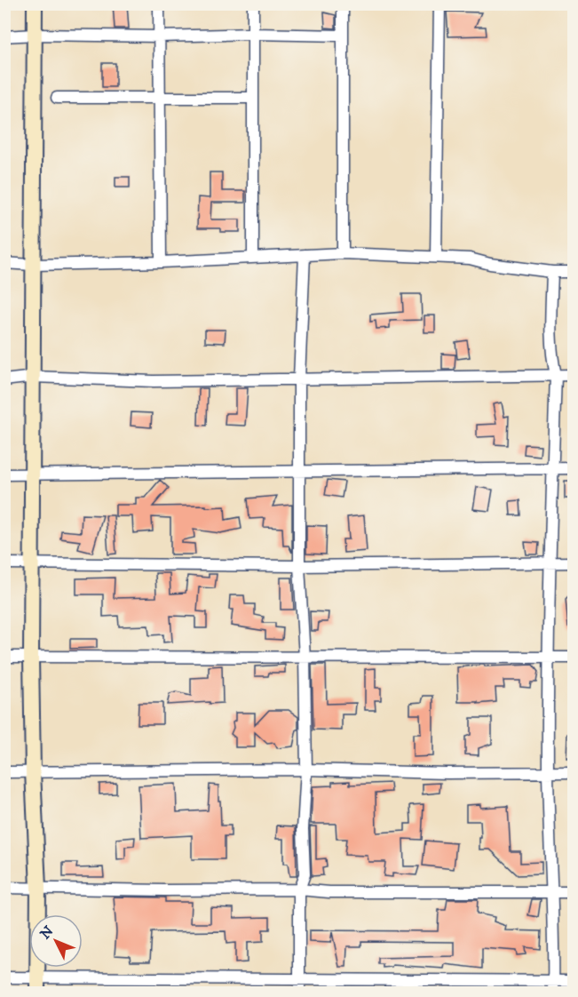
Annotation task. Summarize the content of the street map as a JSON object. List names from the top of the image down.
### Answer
{
  "north": "top left"
}
